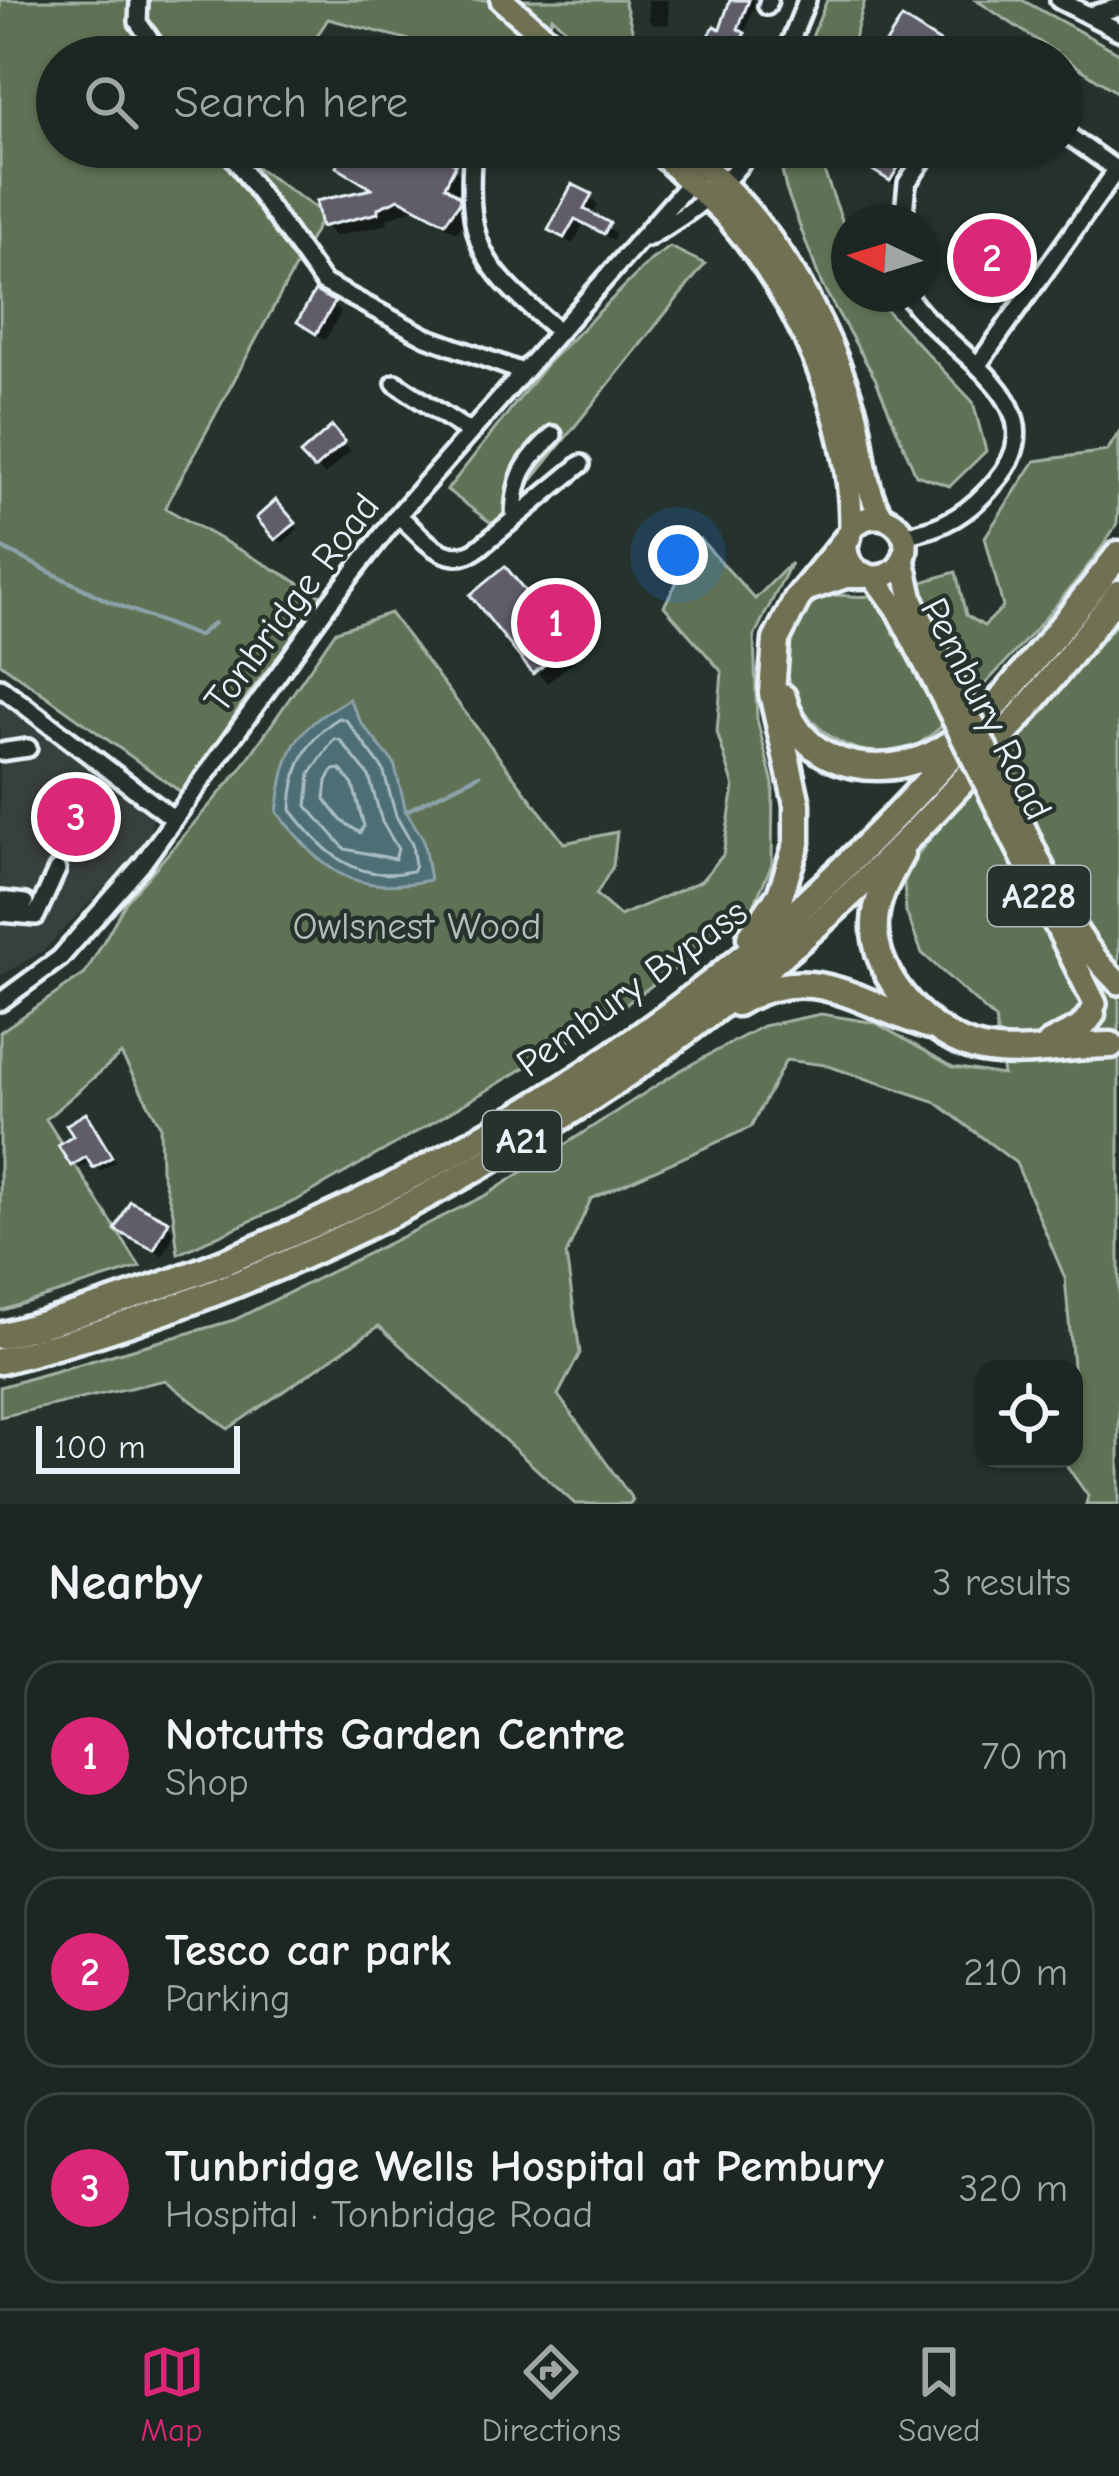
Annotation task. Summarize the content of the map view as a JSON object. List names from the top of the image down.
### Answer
{
  "streets": {
    "highway": ["Pembury Bypass", "A21"],
    "main road": ["Pembury Road", "A228"],
    "street": ["Tonbridge Road"]
  },
  "crossings": [
    ["Pembury Road", "A21"],
    ["Pembury Bypass", "A21"]
  ],
  "parks": ["Owlsnest Wood"],
  "scale_bar": "100 m",
  "north": "left",
  "page": {
    "search": "Search here",
    "pins": ["2", "1", "3"],
    "scale": "100 m",
    "heading": ["Nearby", "3 results"],
    "list": [
      {
        "mark": "1",
        "name": "Notcutts Garden Centre",
        "note": "Shop",
        "value": "70 m"
      },
      {
        "mark": "2",
        "name": "Tesco car park",
        "note": "Parking",
        "value": "210 m"
      },
      {
        "mark": "3",
        "name": "Tunbridge Wells Hospital at Pembury",
        "note": "Hospital · Tonbridge Road",
        "value": "320 m"
      }
    ],
    "nav": ["Map", "Directions", "Saved"]
  }
}
